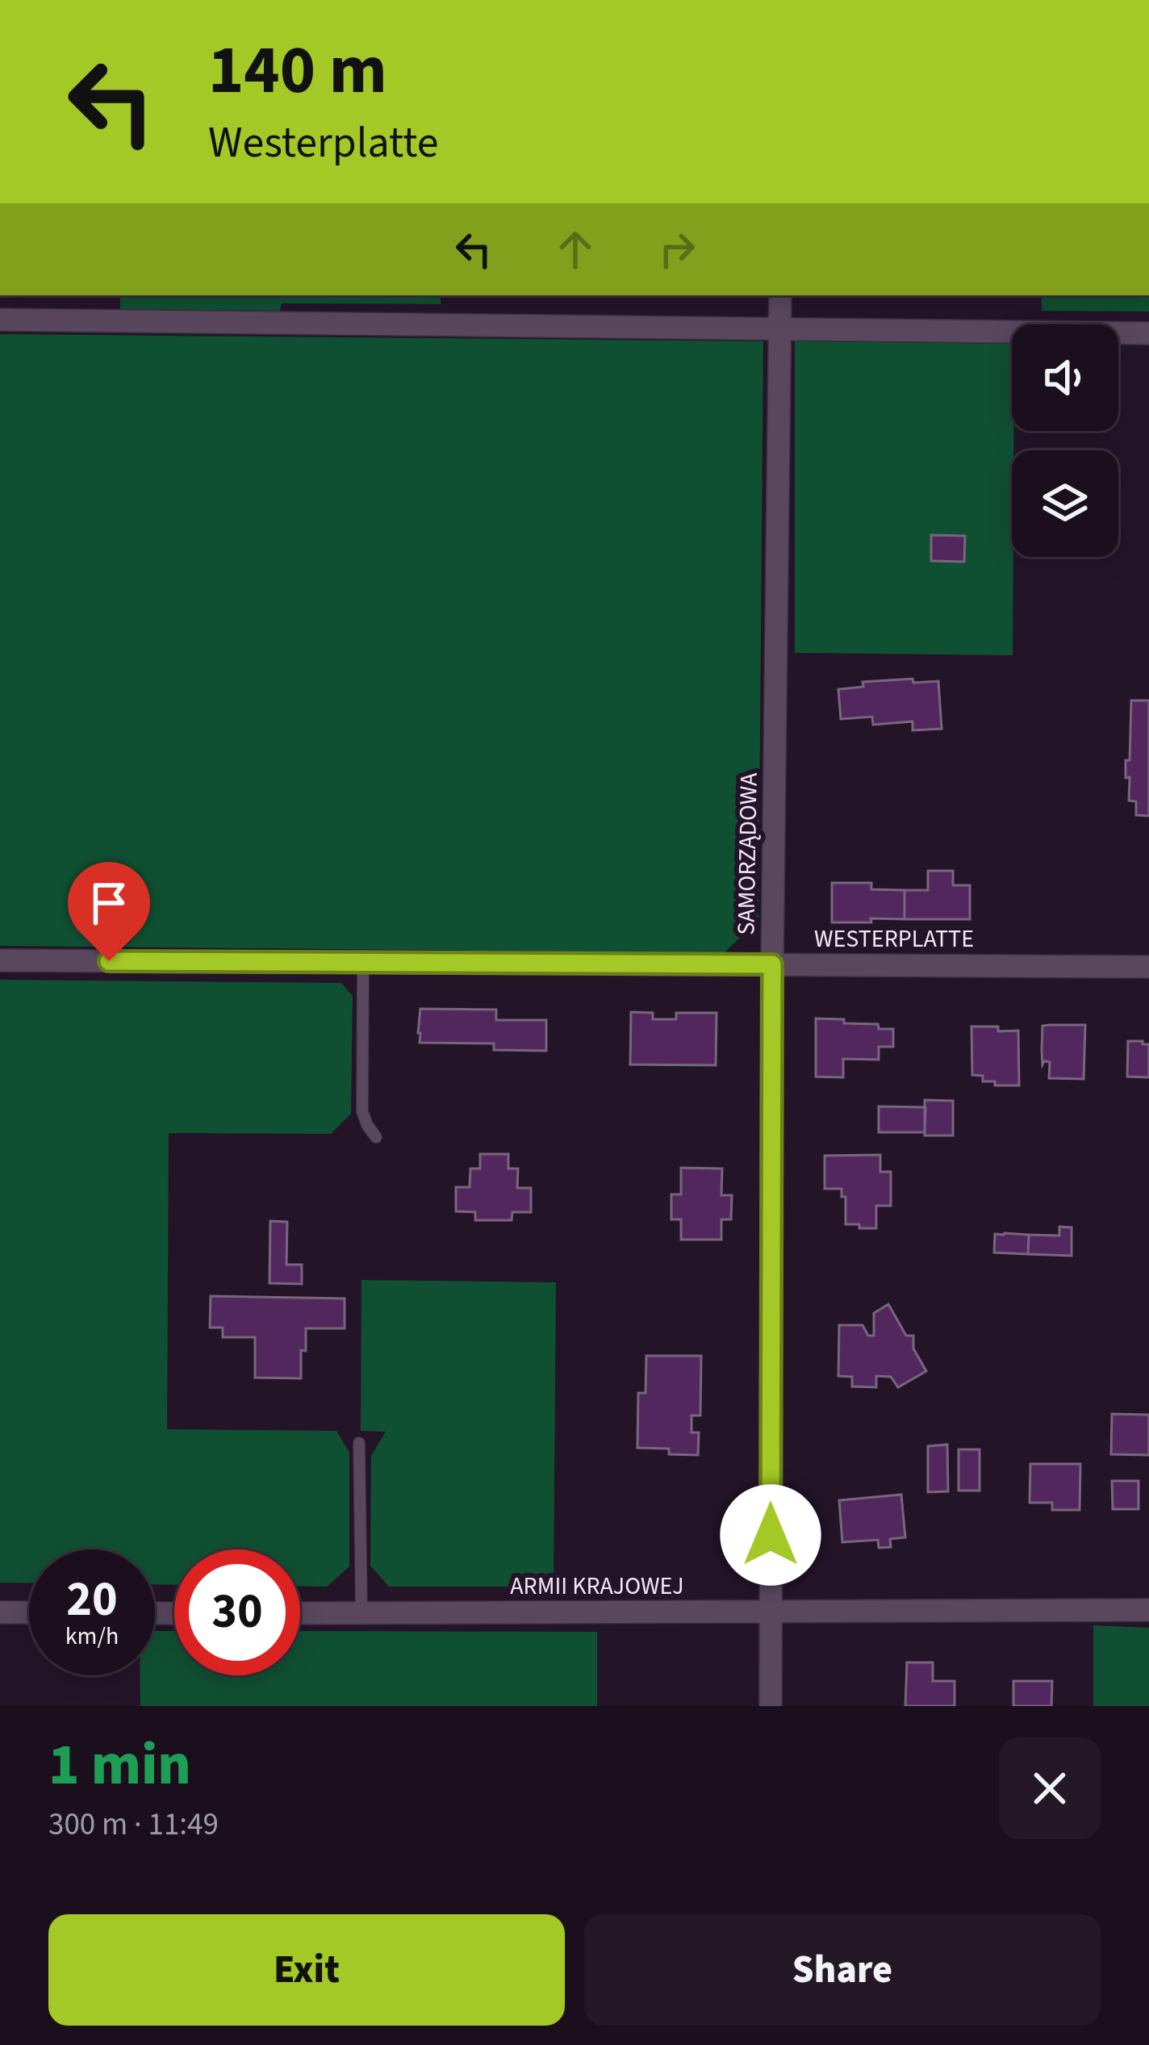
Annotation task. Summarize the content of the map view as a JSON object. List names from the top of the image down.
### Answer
{
  "streets": {
    "street": ["SAMORZĄDOWA", "WESTERPLATTE", "ARMII KRAJOWEJ"]
  },
  "crossings": [
    ["SAMORZĄDOWA", "WESTERPLATTE"],
    ["SAMORZĄDOWA", "ARMII KRAJOWEJ"]
  ],
  "page": {
    "turn": ["140 m", "Westerplatte"],
    "speed": "20 km/h",
    "limit": "30",
    "heading": ["1 min", "300 m · 11:49"],
    "buttons": ["Exit", "Share"]
  }
}
